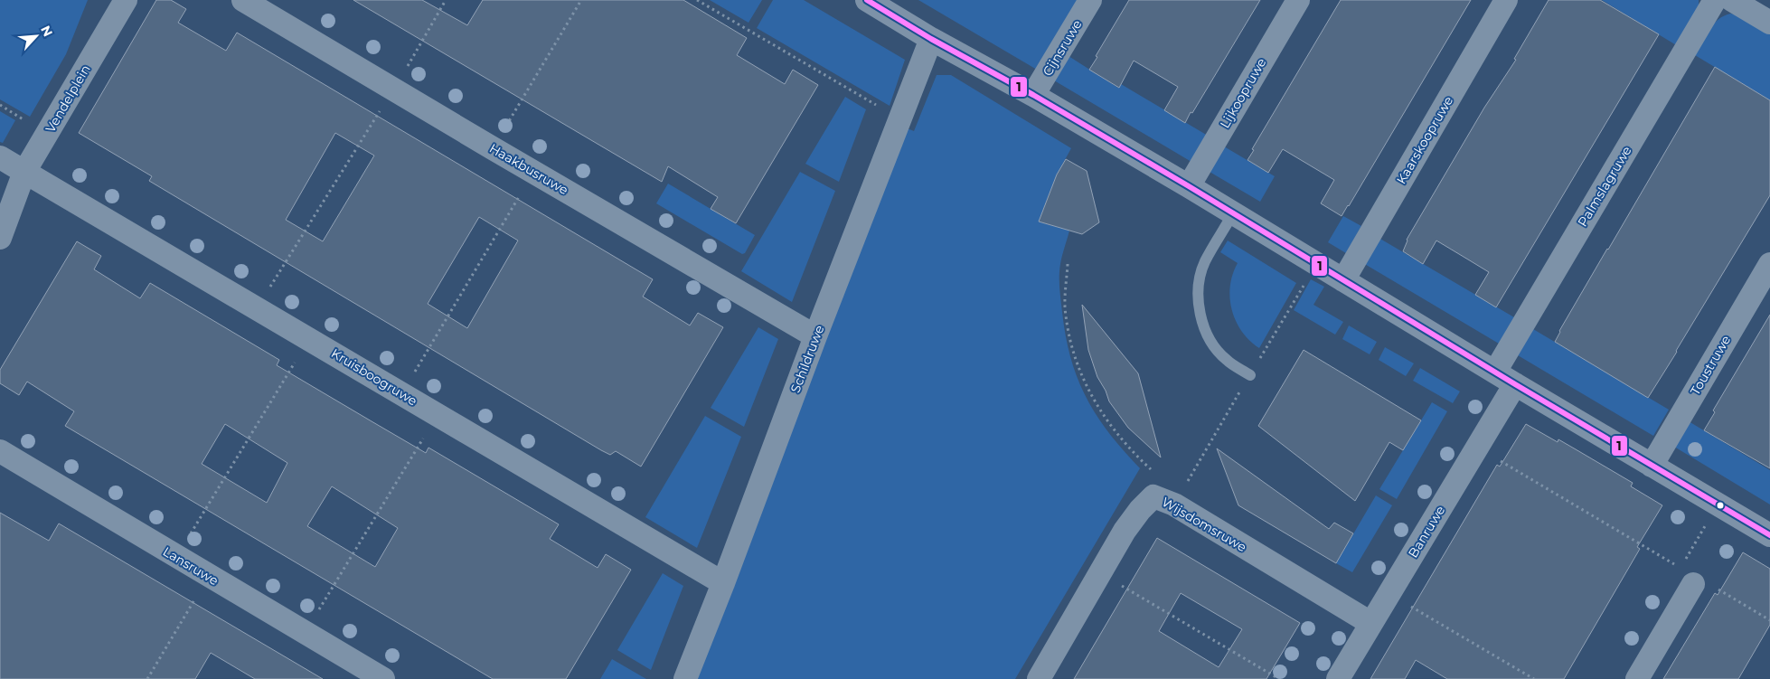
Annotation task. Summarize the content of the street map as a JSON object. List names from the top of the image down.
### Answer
{
  "streets": {
    "street": [
      "Cijnsruwe",
      "Lijkoopruwe",
      "Vendelplein",
      "Kaarskoopruwe",
      "Haakbusruwe",
      "Palmslagruwe",
      "Schildruwe",
      "Toustruwe",
      "Kruisboogruwe",
      "Wijsdomsruwe",
      "Banruwe",
      "Lansruwe"
    ]
  },
  "crossings": [
    ["Vendelplein", "Kruisboogruwe"],
    ["Haakbusruwe", "Schildruwe"],
    ["Schildruwe", "Kruisboogruwe"],
    ["Wijsdomsruwe", "Banruwe"]
  ],
  "lines": ["transit line 1"],
  "north": "top right"
}
